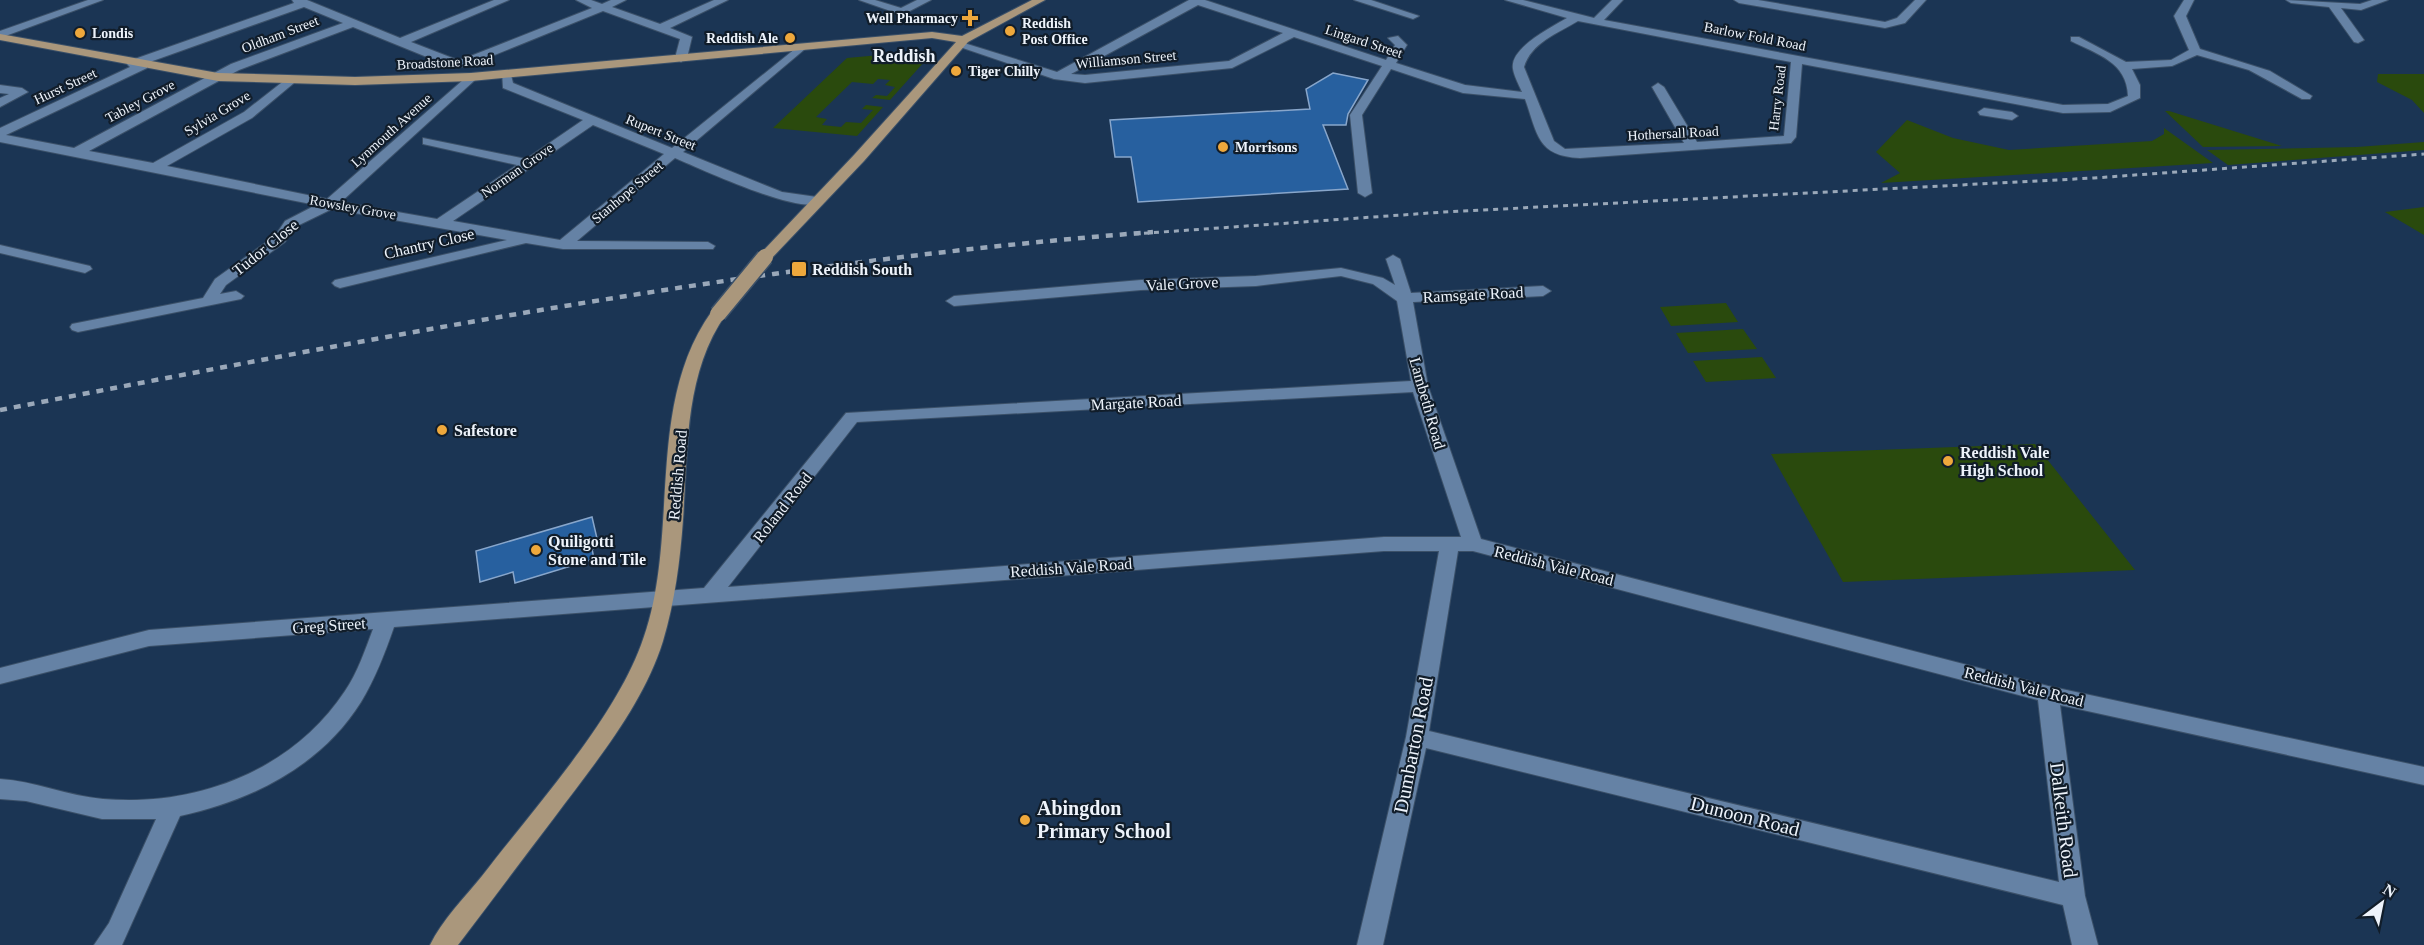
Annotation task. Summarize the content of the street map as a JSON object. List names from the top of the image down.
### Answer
{
  "streets": {
    "main road": ["Broadstone Road", "Reddish Road"],
    "street": [
      "Oldham Street",
      "Barlow Fold Road",
      "Lingard Street",
      "Williamson Street",
      "Hurst Street",
      "Harry Road",
      "Tabley Grove",
      "Sylvia Grove",
      "Lynmouth Avenue",
      "Rupert Street",
      "Hothersall Road",
      "Norman Grove",
      "Stanhope Street",
      "Rowsley Grove",
      "Chantry Close",
      "Tudor Close",
      "Vale Grove",
      "Ramsgate Road",
      "Margate Road",
      "Lambeth Road",
      "Roland Road",
      "Reddish Vale Road",
      "Greg Street",
      "Dumbarton Road",
      "Dunoon Road",
      "Dalkeith Road"
    ]
  },
  "crossings": [
    ["Oldham Street", "Broadstone Road"],
    ["Oldham Street", "Tabley Grove"],
    ["Barlow Fold Road", "Harry Road"],
    ["Lingard Street", "Williamson Street"],
    ["Lingard Street", "Hothersall Road"],
    ["Williamson Street", "Broadstone Road"],
    ["Williamson Street", "Reddish Road"],
    ["Broadstone Road", "Hurst Street"],
    ["Broadstone Road", "Tabley Grove"],
    ["Broadstone Road", "Sylvia Grove"],
    ["Broadstone Road", "Lynmouth Avenue"],
    ["Broadstone Road", "Rupert Street"],
    ["Broadstone Road", "Stanhope Street"],
    ["Broadstone Road", "Reddish Road"],
    ["Harry Road", "Hothersall Road"],
    ["Tabley Grove", "Rowsley Grove"],
    ["Sylvia Grove", "Rowsley Grove"],
    ["Lynmouth Avenue", "Rowsley Grove"],
    ["Lynmouth Avenue", "Tudor Close"],
    ["Rupert Street", "Norman Grove"],
    ["Rupert Street", "Stanhope Street"],
    ["Rupert Street", "Reddish Road"],
    ["Norman Grove", "Rowsley Grove"],
    ["Stanhope Street", "Rowsley Grove"],
    ["Rowsley Grove", "Chantry Close"],
    ["Rowsley Grove", "Tudor Close"],
    ["Vale Grove", "Ramsgate Road"],
    ["Vale Grove", "Lambeth Road"],
    ["Ramsgate Road", "Lambeth Road"],
    ["Margate Road", "Lambeth Road"],
    ["Margate Road", "Roland Road"],
    ["Lambeth Road", "Reddish Vale Road"],
    ["Reddish Road", "Reddish Vale Road"],
    ["Reddish Road", "Greg Street"],
    ["Roland Road", "Reddish Vale Road"],
    ["Reddish Vale Road", "Greg Street"],
    ["Reddish Vale Road", "Dumbarton Road"],
    ["Reddish Vale Road", "Dalkeith Road"],
    ["Dumbarton Road", "Dunoon Road"],
    ["Dunoon Road", "Dalkeith Road"]
  ],
  "districts": ["Reddish"],
  "places": {
    "health": ["Well Pharmacy"],
    "other": [
      "Reddish Post Office",
      "Londis",
      "Reddish Ale",
      "Tiger Chilly",
      "Morrisons",
      "Safestore",
      "Reddish Vale High School",
      "Quiligotti Stone and Tile",
      "Abingdon Primary School"
    ],
    "transit": ["Reddish South"]
  },
  "north": "top right"
}
